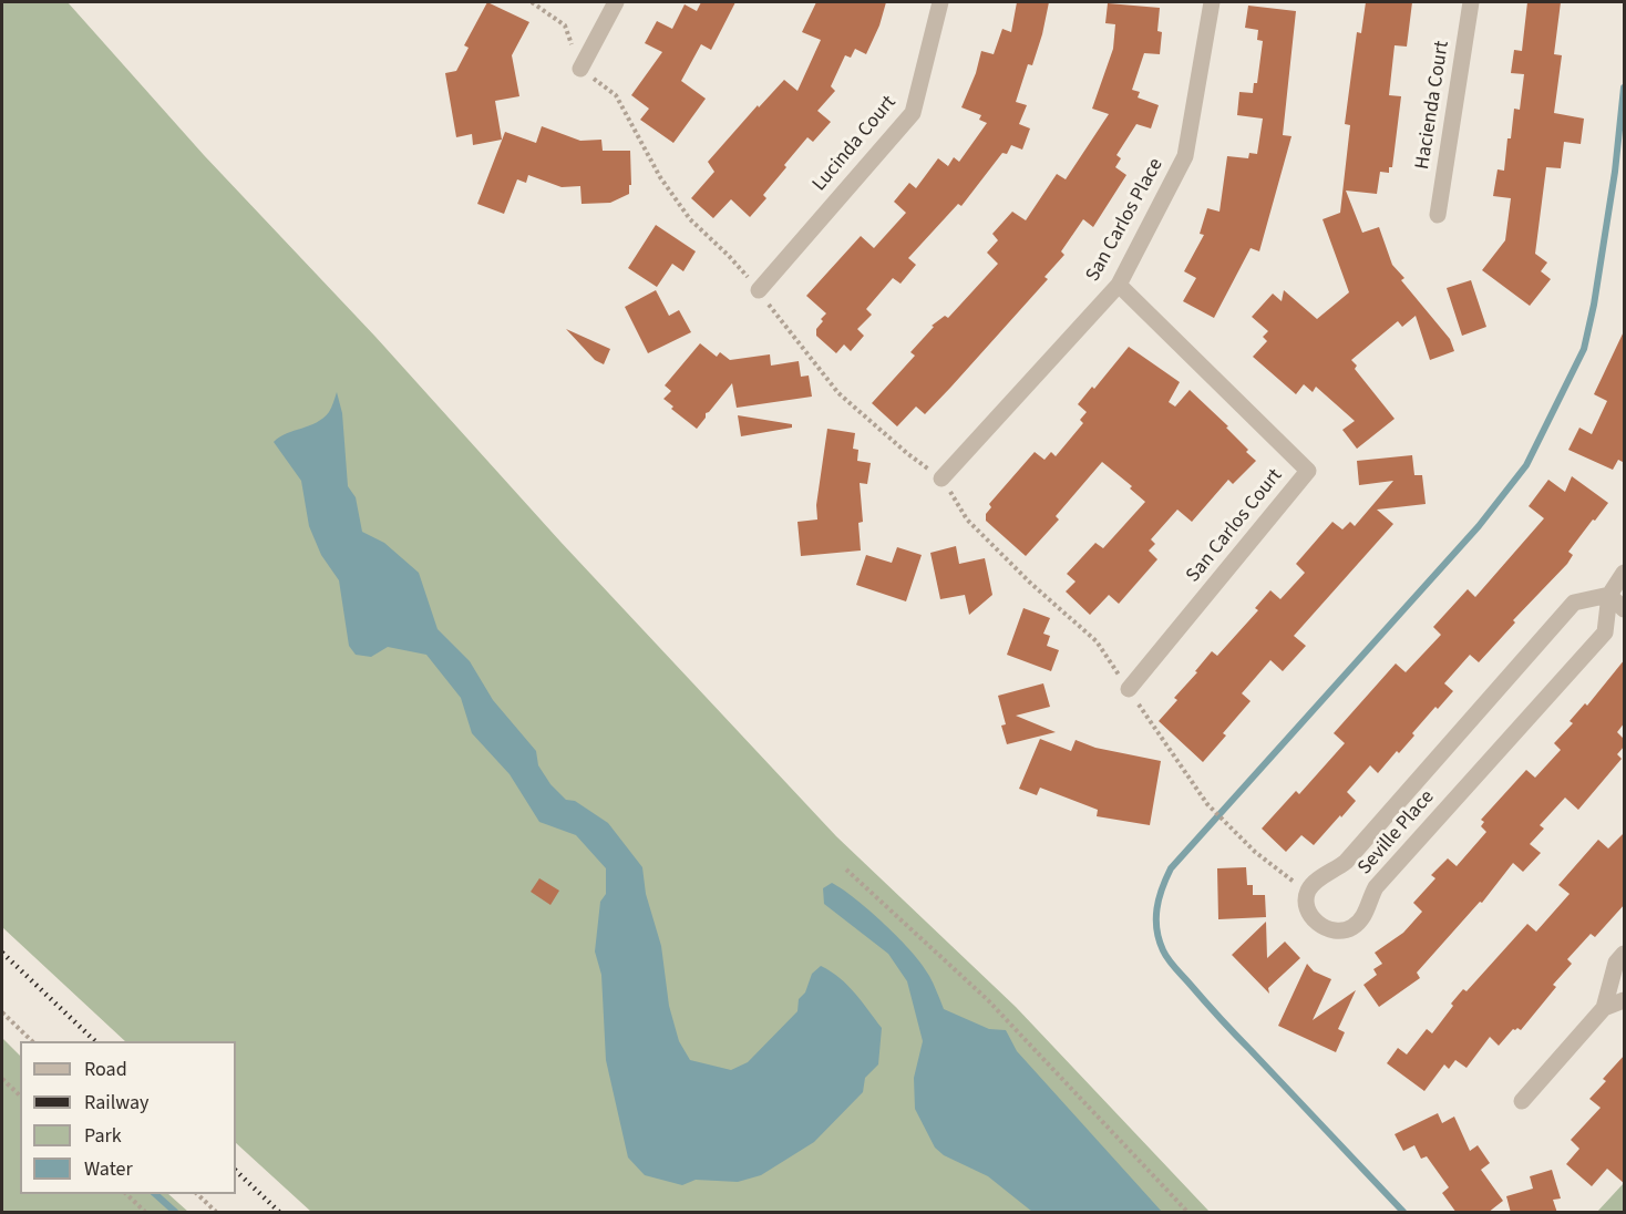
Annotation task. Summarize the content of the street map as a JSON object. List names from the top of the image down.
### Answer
{
  "streets": {
    "street": [
      "Hacienda Court",
      "Lucinda Court",
      "San Carlos Place",
      "San Carlos Court",
      "Seville Place"
    ]
  },
  "crossings": [
    ["San Carlos Place", "San Carlos Court"]
  ],
  "legend": [
    "Road",
    "Railway",
    "Park",
    "Water"
  ]
}
